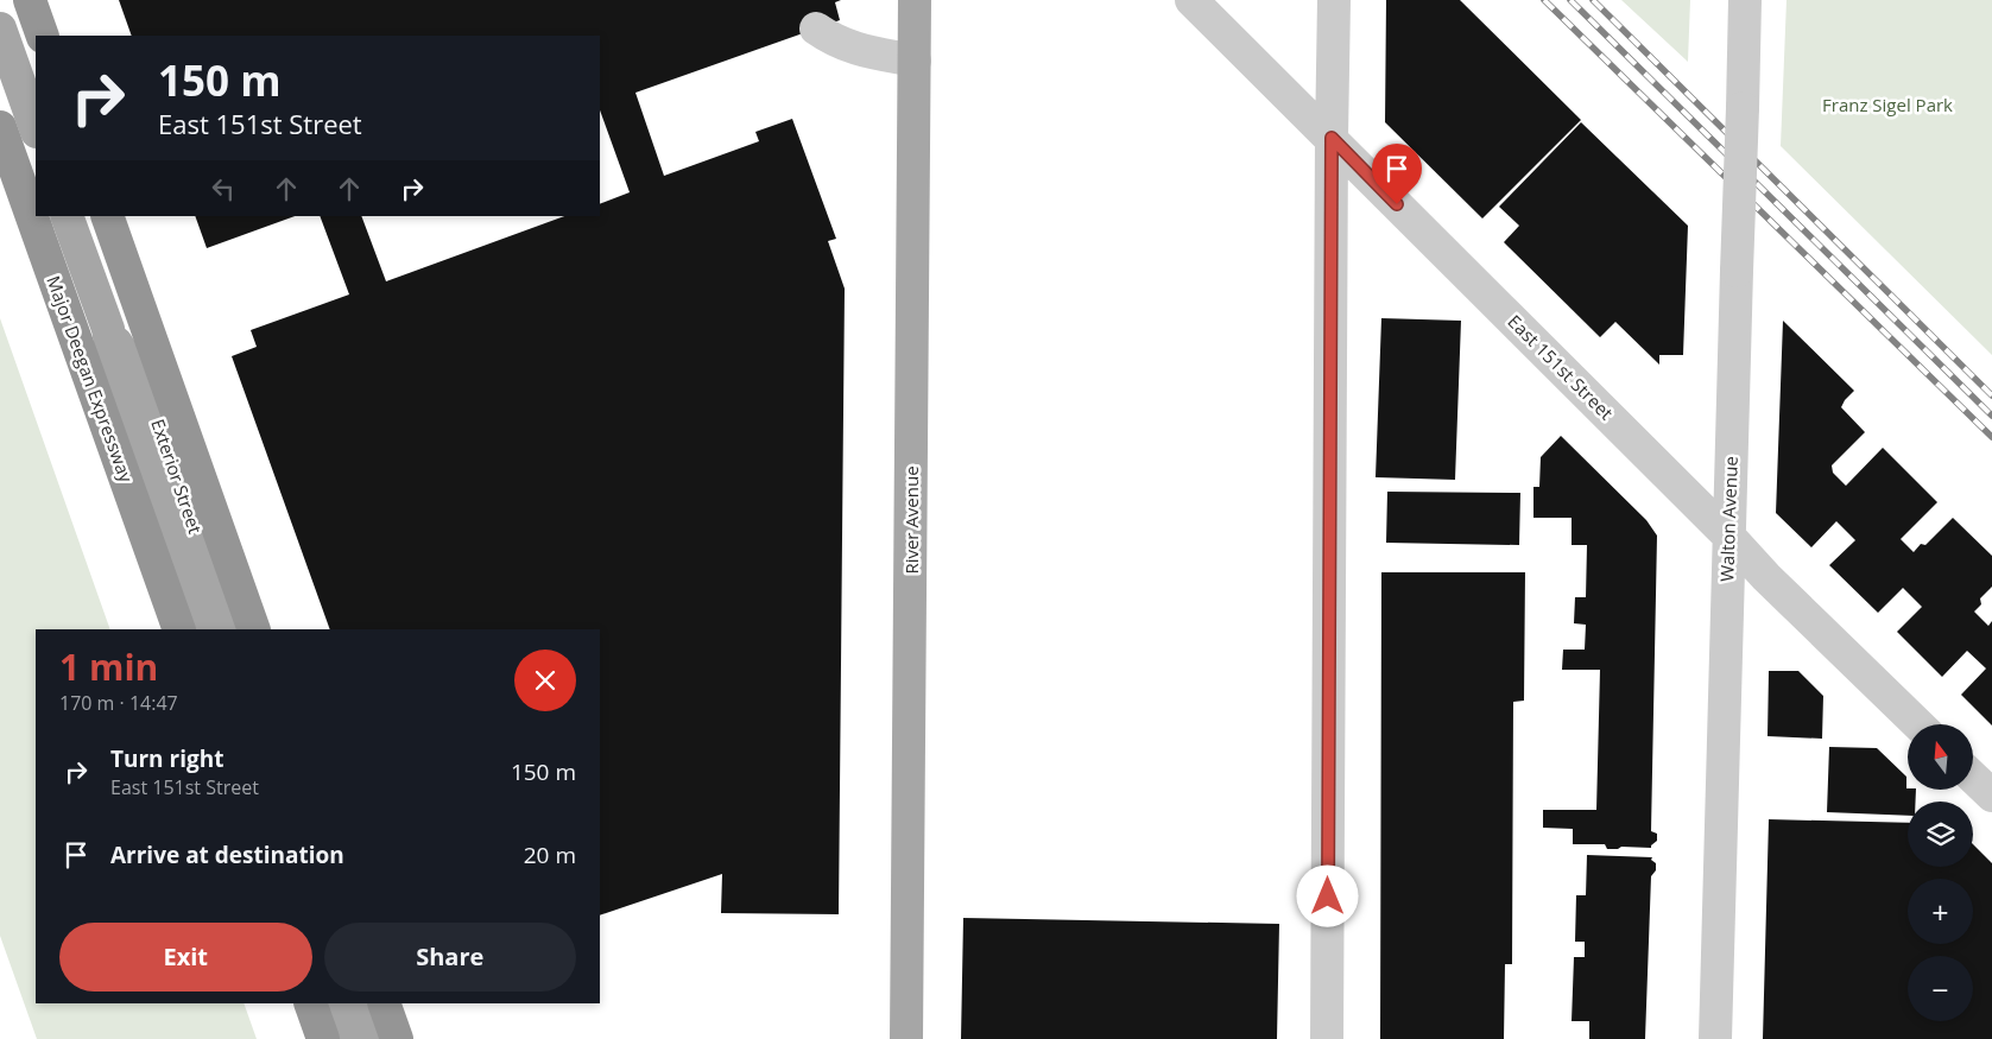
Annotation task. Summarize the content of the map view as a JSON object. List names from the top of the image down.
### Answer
{
  "streets": {
    "highway": ["Major Deegan Expressway"],
    "main road": ["Exterior Street", "River Avenue"],
    "street": ["East 151st Street", "Walton Avenue"]
  },
  "crossings": [
    ["East 151st Street", "Walton Avenue"]
  ],
  "parks": ["Franz Sigel Park"],
  "north": "top",
  "page": {
    "turn": ["150 m", "East 151st Street"],
    "heading": ["1 min", "170 m · 14:47"],
    "map_buttons": ["+", "−"],
    "list": [
      {
        "name": "Turn right",
        "note": "East 151st Street",
        "value": "150 m"
      },
      {
        "name": "Arrive at destination",
        "value": "20 m"
      }
    ],
    "buttons": ["Exit", "Share"]
  }
}
